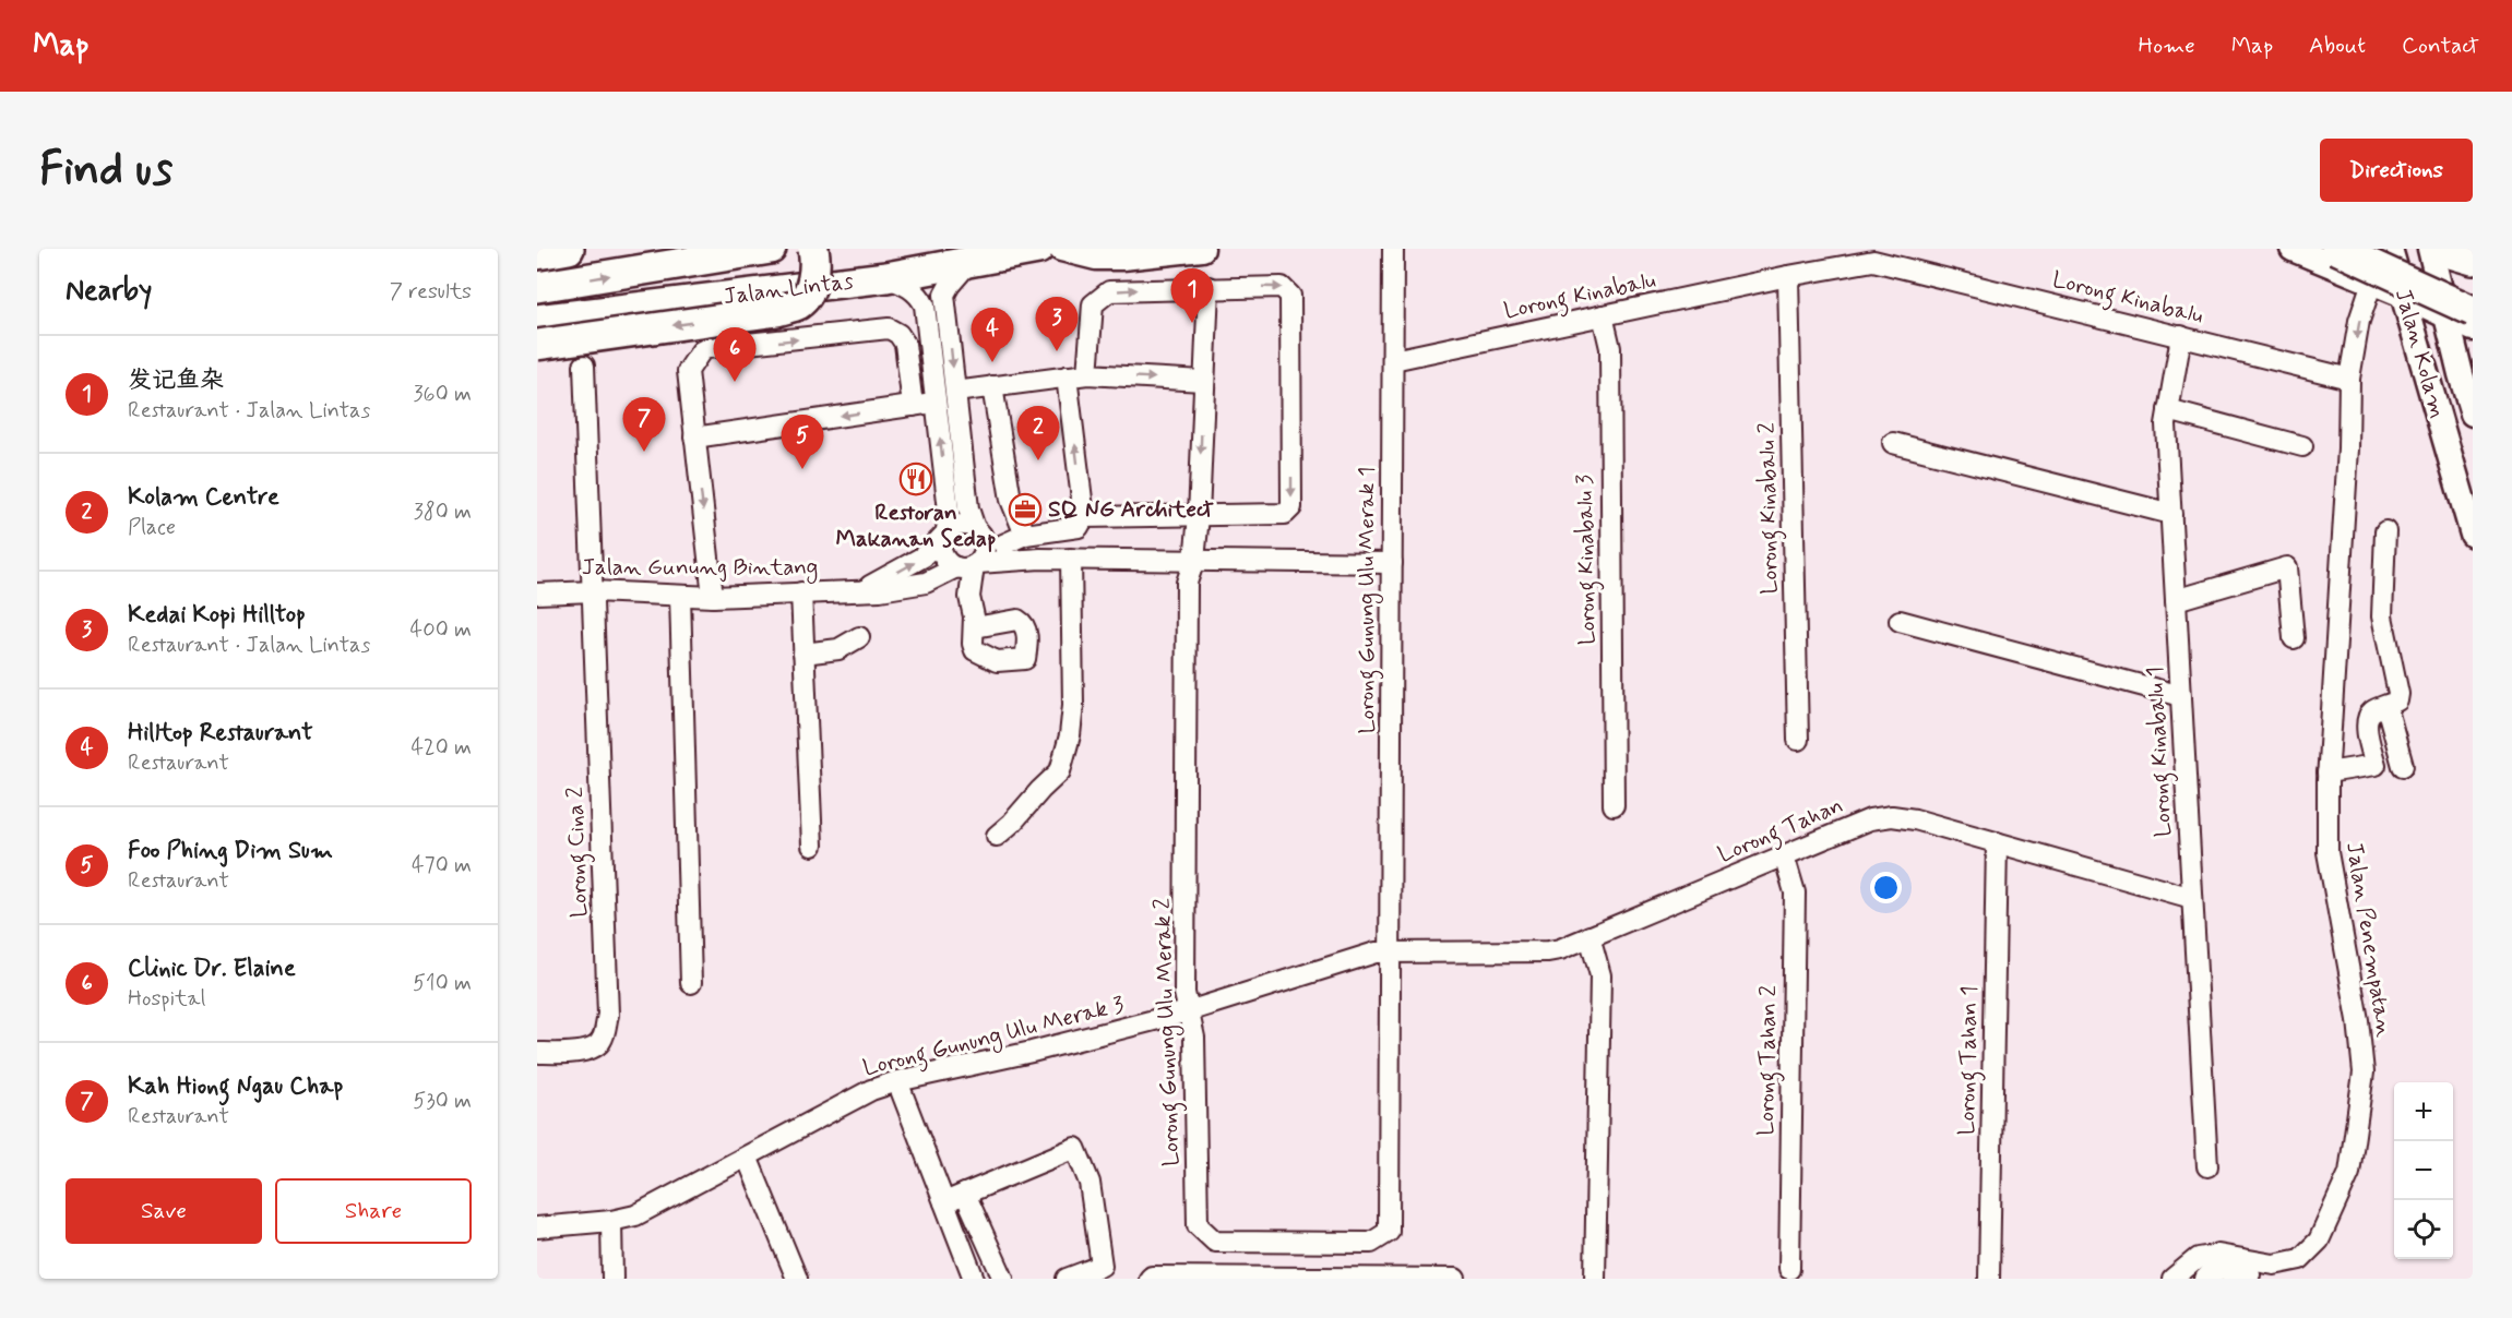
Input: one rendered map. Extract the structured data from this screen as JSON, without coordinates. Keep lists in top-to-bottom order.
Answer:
{
  "streets": {
    "highway": ["Jalan Lintas"],
    "main road": ["Jalan Kolam"],
    "street": [
      "Lorong Kinabalu",
      "Lorong Kinabalu 2",
      "Lorong Kinabalu 3",
      "Jalan Gunung Bintang",
      "Lorong Gunung Ulu Merak 1",
      "Lorong Kinabalu 1",
      "Lorong Tahan",
      "Lorong Cina 2",
      "Jalan Penempatan",
      "Lorong Gunung Ulu Merak 2",
      "Lorong Gunung Ulu Merak 3",
      "Lorong Tahan 2",
      "Lorong Tahan 1"
    ]
  },
  "crossings": [
    ["Lorong Kinabalu", "Lorong Kinabalu 2"],
    ["Lorong Kinabalu", "Lorong Kinabalu 3"],
    ["Lorong Kinabalu", "Lorong Gunung Ulu Merak 1"],
    ["Lorong Kinabalu", "Lorong Kinabalu 1"],
    ["Lorong Kinabalu", "Jalan Penempatan"],
    ["Jalan Gunung Bintang", "Lorong Cina 2"],
    ["Lorong Gunung Ulu Merak 1", "Lorong Tahan"],
    ["Lorong Gunung Ulu Merak 1", "Lorong Gunung Ulu Merak 2"],
    ["Lorong Gunung Ulu Merak 1", "Lorong Gunung Ulu Merak 3"],
    ["Lorong Kinabalu 1", "Lorong Tahan"],
    ["Lorong Tahan", "Lorong Gunung Ulu Merak 3"],
    ["Lorong Tahan", "Lorong Tahan 2"],
    ["Lorong Tahan", "Lorong Tahan 1"],
    ["Lorong Gunung Ulu Merak 2", "Lorong Gunung Ulu Merak 3"]
  ],
  "places": {
    "restaurant": ["Restoran Makanan Sedap"],
    "office": ["SQ NG Architect"]
  },
  "page": {
    "header": "Map",
    "nav": [
      "Home",
      "Map",
      "About",
      "Contact"
    ],
    "buttons": [
      "Directions",
      ["Save", "Share"]
    ],
    "title": "Find us",
    "heading": ["Nearby", "7 results"],
    "pins": [
      "1",
      "3",
      "4",
      "6",
      "7",
      "2",
      "5"
    ],
    "list": [
      {
        "mark": "1",
        "name": "发记鱼杂",
        "note": "Restaurant · Jalan Lintas",
        "value": "360 m"
      },
      {
        "mark": "2",
        "name": "Kolam Centre",
        "note": "Place",
        "value": "380 m"
      },
      {
        "mark": "3",
        "name": "Kedai Kopi Hilltop",
        "note": "Restaurant · Jalan Lintas",
        "value": "400 m"
      },
      {
        "mark": "4",
        "name": "Hilltop Restaurant",
        "note": "Restaurant",
        "value": "420 m"
      },
      {
        "mark": "5",
        "name": "Foo Phing Dim Sum",
        "note": "Restaurant",
        "value": "470 m"
      },
      {
        "mark": "6",
        "name": "Clinic Dr. Elaine",
        "note": "Hospital",
        "value": "510 m"
      },
      {
        "mark": "7",
        "name": "Kah Hiong Ngau Chap",
        "note": "Restaurant",
        "value": "530 m"
      }
    ],
    "map_buttons": ["+", "−"]
  }
}
